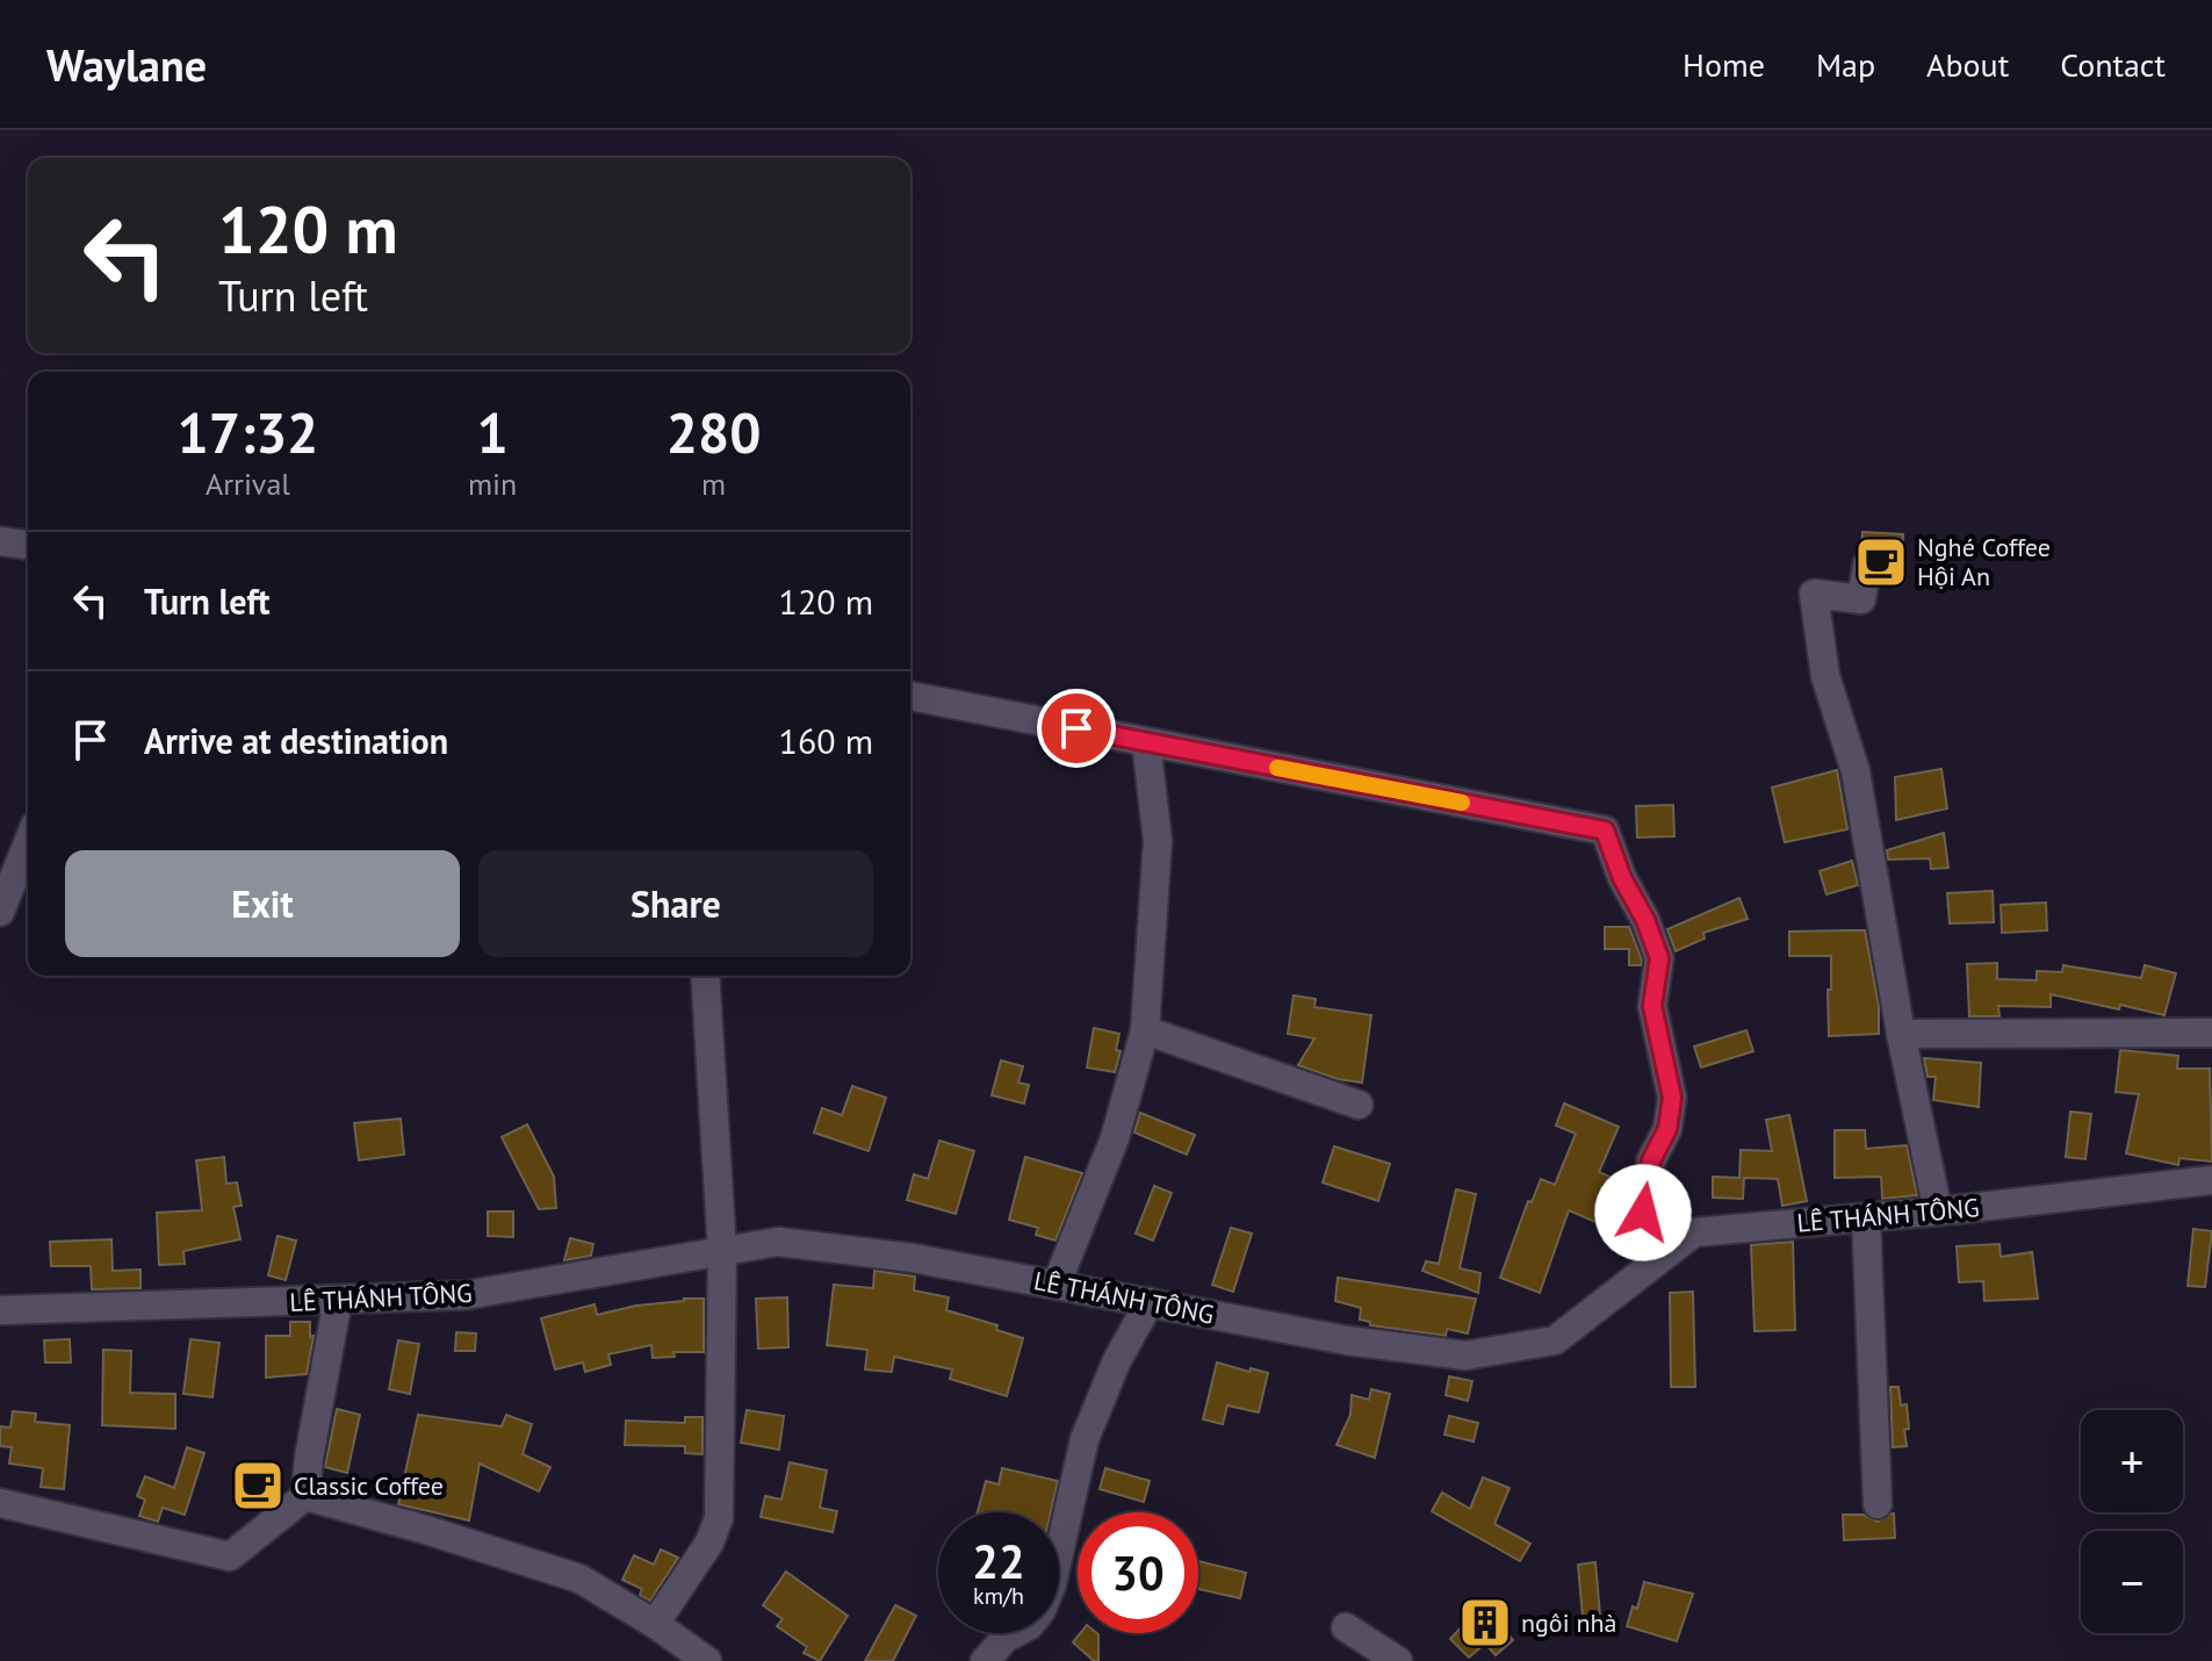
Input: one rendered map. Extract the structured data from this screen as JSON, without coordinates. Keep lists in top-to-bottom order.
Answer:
{
  "streets": {
    "street": ["LÊ THÁNH TÔNG"]
  },
  "places": {
    "cafe": ["Nghé Coffee Hội An", "Classic Coffee"],
    "building": ["ngôi nhà"]
  },
  "page": {
    "header": "Waylane",
    "nav": [
      "Home",
      "Map",
      "About",
      "Contact"
    ],
    "turn": ["120 m", "Turn left"],
    "eta": [
      "17:32",
      "Arrival",
      "1",
      "min",
      "280",
      "m"
    ],
    "list": [
      {
        "name": "Turn left",
        "value": "120 m"
      },
      {
        "name": "Arrive at destination",
        "value": "160 m"
      }
    ],
    "buttons": ["Exit", "Share"],
    "map_buttons": ["+", "−"],
    "speed": "22 km/h",
    "limit": "30"
  }
}
